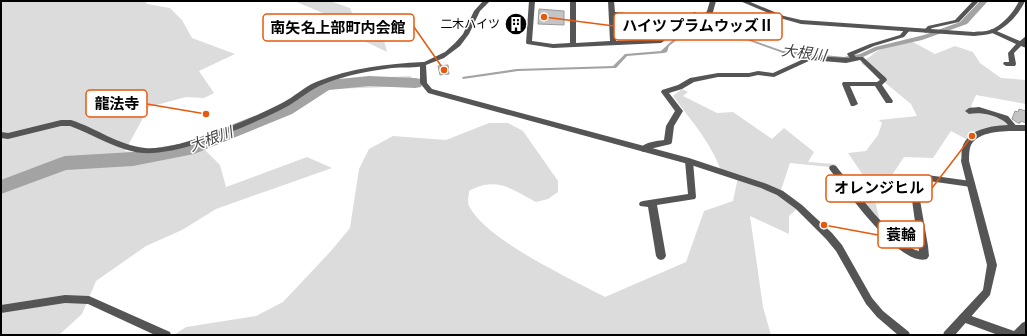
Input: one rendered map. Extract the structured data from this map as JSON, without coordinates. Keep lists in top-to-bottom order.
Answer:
{
  "water": ["大根川"],
  "places": {
    "other": [
      "ハイツ プラムウッズⅡ",
      "南矢名上部町内会館",
      "龍法寺",
      "オレンジヒル",
      "蓑輪"
    ],
    "building": ["二木ハイツ"]
  }
}
